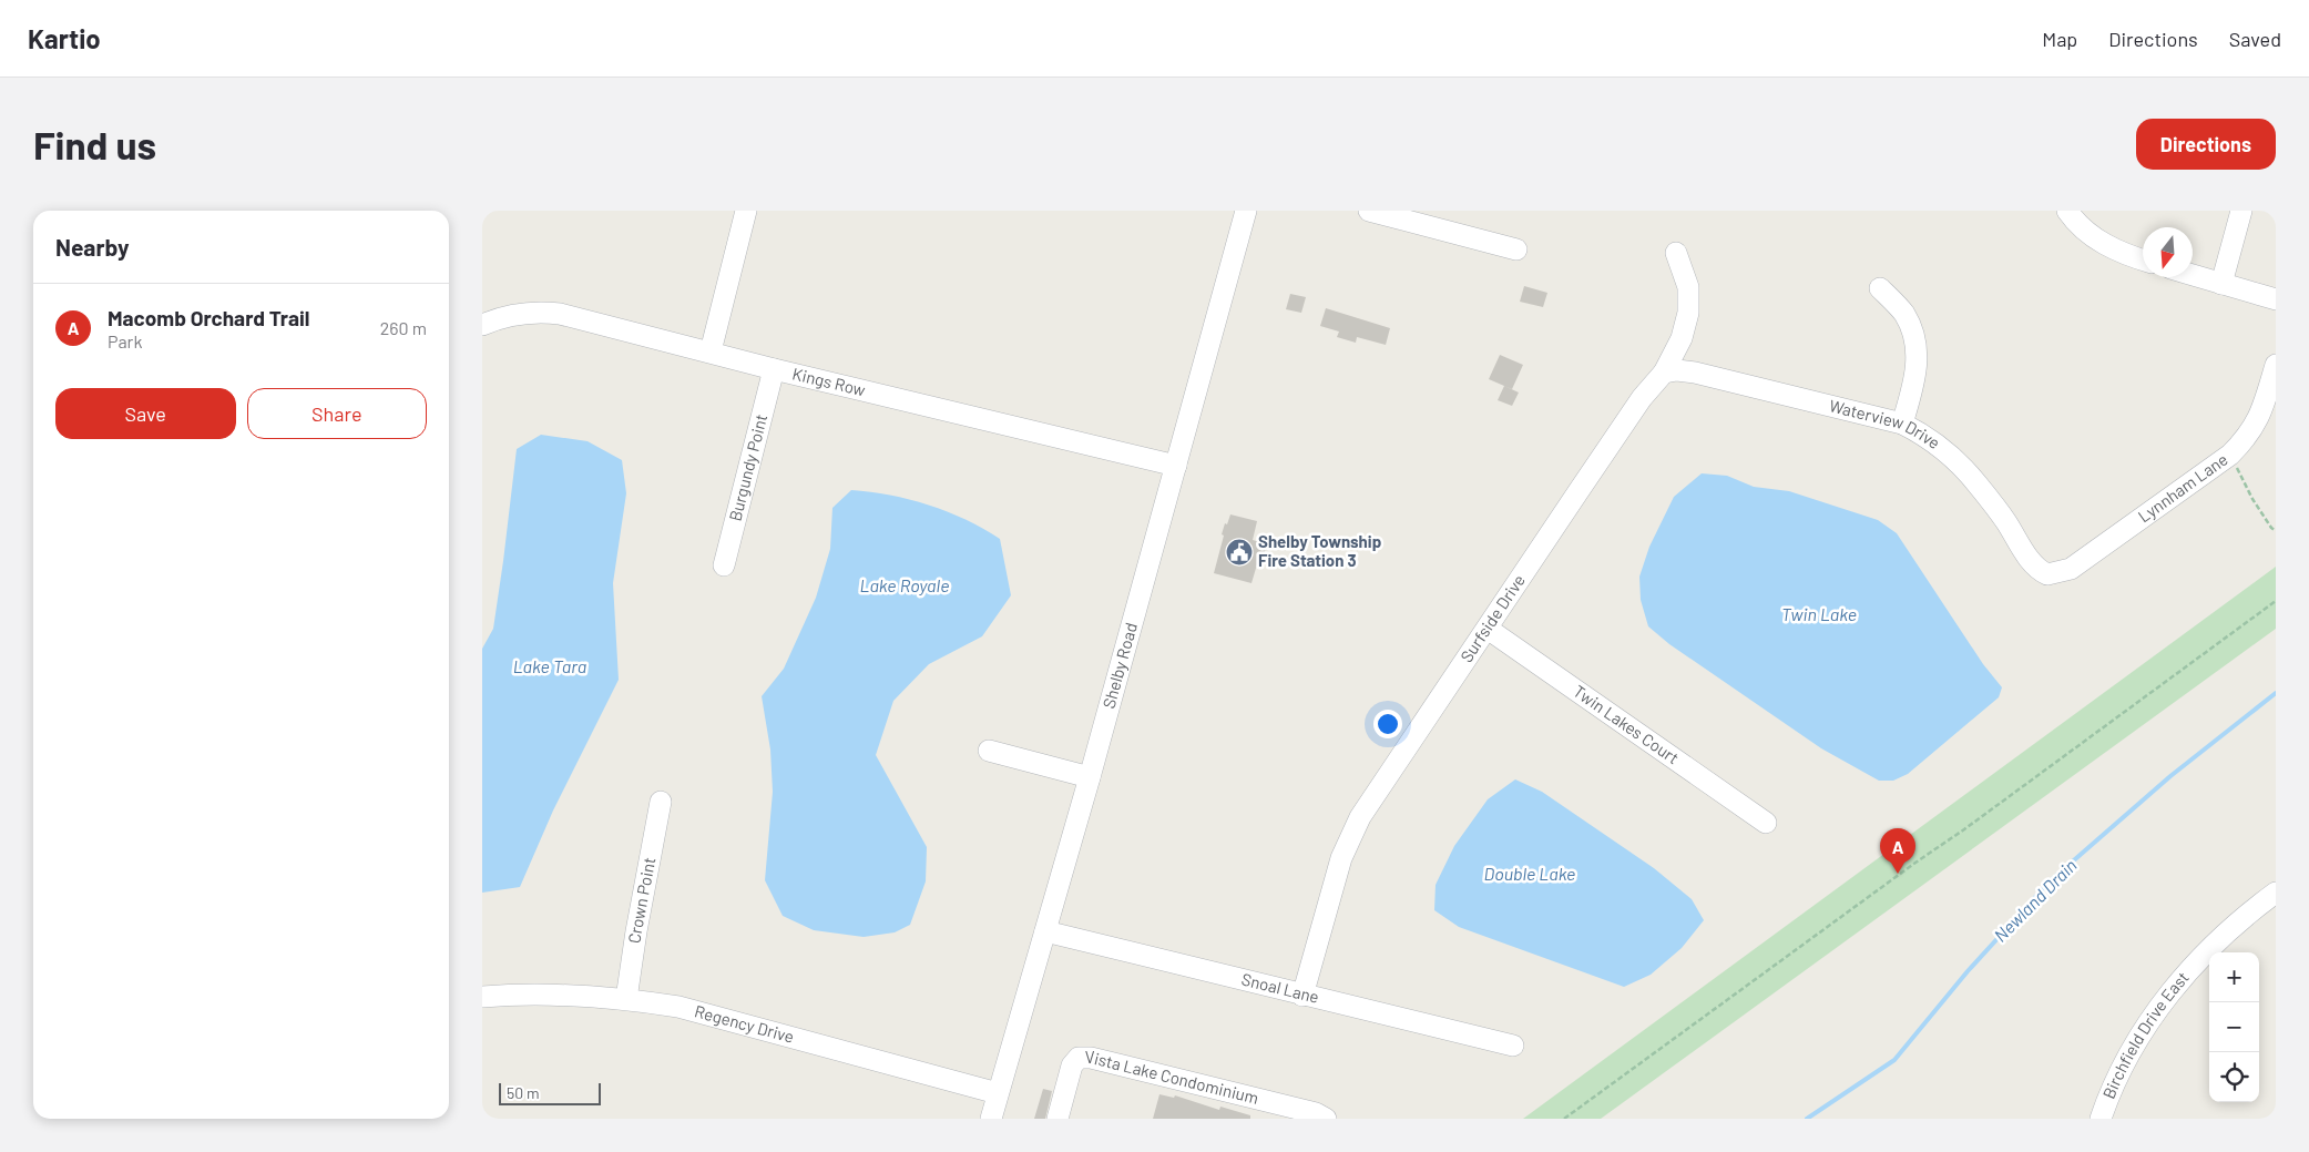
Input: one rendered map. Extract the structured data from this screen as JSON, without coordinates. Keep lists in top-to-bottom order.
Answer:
{
  "streets": {
    "street": [
      "Kings Row",
      "Waterview Drive",
      "Burgundy Point",
      "Lynnham Lane",
      "Surfside Drive",
      "Shelby Road",
      "Twin Lakes Court",
      "Crown Point",
      "Snoal Lane",
      "Regency Drive",
      "Birchfield Drive East",
      "Vista Lake Condominium"
    ]
  },
  "crossings": [
    ["Kings Row", "Burgundy Point"],
    ["Kings Row", "Shelby Road"],
    ["Waterview Drive", "Lynnham Lane"],
    ["Waterview Drive", "Surfside Drive"],
    ["Surfside Drive", "Twin Lakes Court"],
    ["Surfside Drive", "Snoal Lane"],
    ["Shelby Road", "Snoal Lane"],
    ["Shelby Road", "Regency Drive"],
    ["Crown Point", "Regency Drive"]
  ],
  "water": [
    "Lake Royale",
    "Twin Lake",
    "Lake Tara",
    "Double Lake",
    "Newland Drain"
  ],
  "places": {
    "public building": ["Shelby Township Fire Station 3"]
  },
  "scale_bar": "50 m",
  "north": "bottom",
  "page": {
    "header": "Kartio",
    "nav": ["Map", "Directions", "Saved"],
    "buttons": [
      "Directions",
      ["Save", "Share"]
    ],
    "title": "Find us",
    "heading": "Nearby",
    "list": [
      {
        "mark": "A",
        "name": "Macomb Orchard Trail",
        "note": "Park",
        "value": "260 m"
      }
    ],
    "pins": "A",
    "map_buttons": ["+", "−"],
    "scale": "50 m"
  }
}
